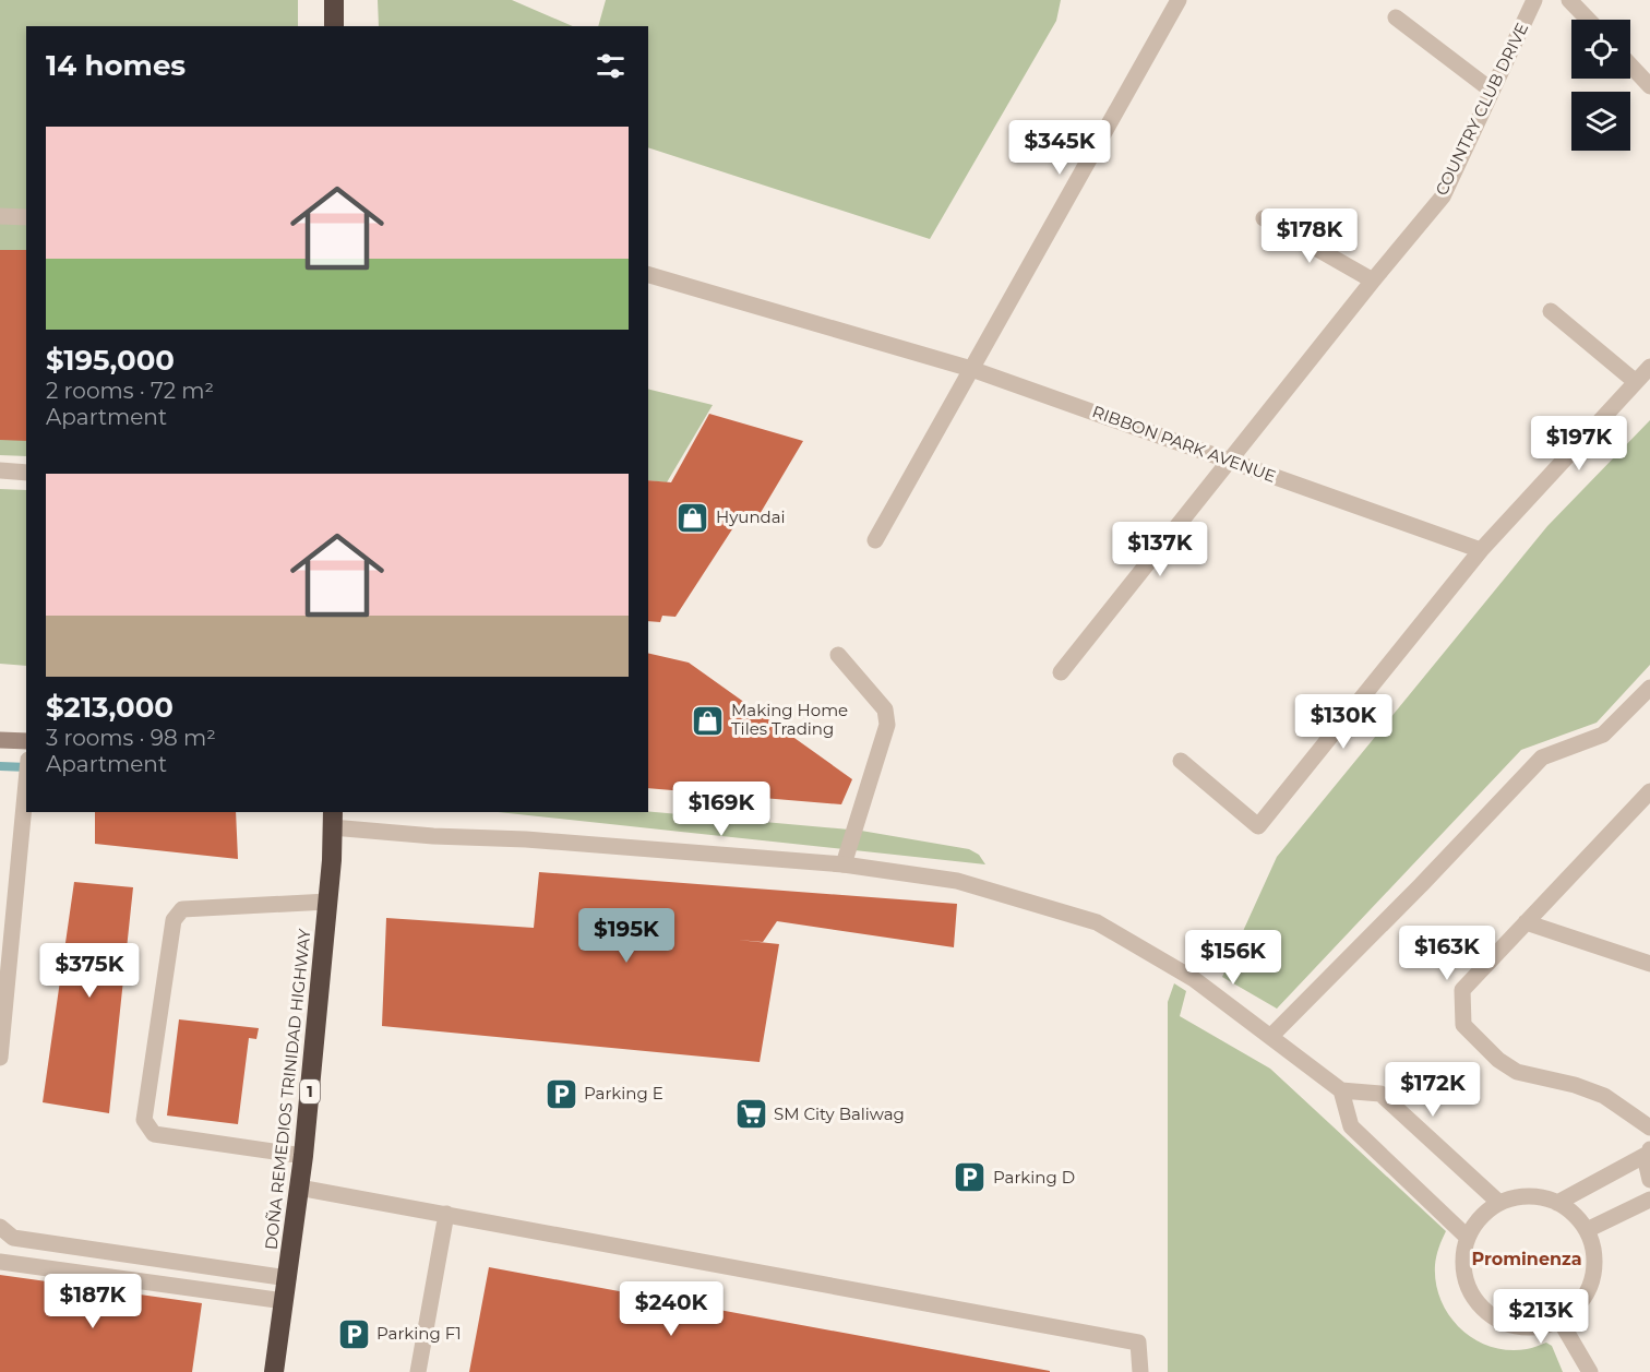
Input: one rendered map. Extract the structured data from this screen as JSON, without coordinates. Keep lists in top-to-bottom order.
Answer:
{
  "streets": {
    "highway": ["DOÑA REMEDIOS TRINIDAD HIGHWAY", "1"],
    "street": ["COUNTRY CLUB DRIVE", "RIBBON PARK AVENUE"]
  },
  "crossings": [
    ["COUNTRY CLUB DRIVE", "RIBBON PARK AVENUE"]
  ],
  "districts": ["Prominenza"],
  "places": {
    "shop": ["Hyundai", "Making Home Tiles Trading"],
    "parking": ["Parking E", "Parking D", "Parking F1"],
    "supermarket": ["SM City Baliwag"]
  },
  "page": {
    "heading": "14 homes",
    "list": [
      {
        "name": "$195,000",
        "note": "2 rooms · 72 m² · Apartment"
      },
      {
        "name": "$213,000",
        "note": "3 rooms · 98 m² · Apartment"
      }
    ],
    "price": [
      "$345K",
      "$178K",
      "$197K",
      "$137K",
      "$130K",
      "$169K",
      "$195K",
      "$163K",
      "$156K",
      "$375K",
      "$172K",
      "$187K",
      "$240K",
      "$213K"
    ]
  }
}
